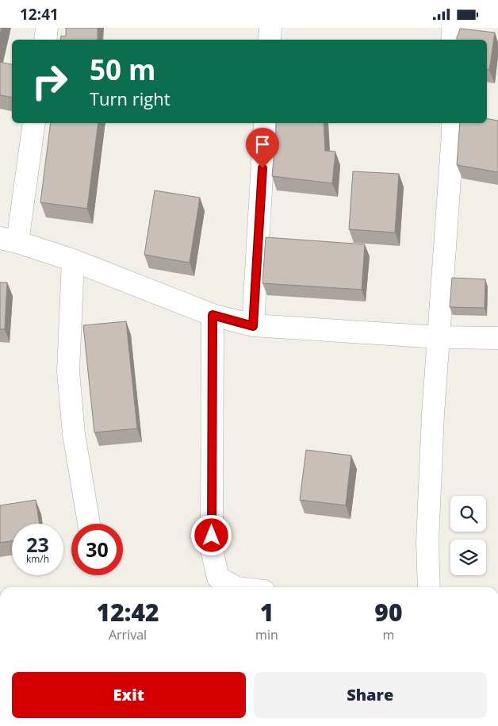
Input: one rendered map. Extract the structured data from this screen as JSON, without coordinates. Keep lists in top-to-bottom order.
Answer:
{
  "page": {
    "status": "12:41",
    "turn": ["50 m", "Turn right"],
    "speed": "23 km/h",
    "limit": "30",
    "eta": [
      "12:42",
      "Arrival",
      "1",
      "min",
      "90",
      "m"
    ],
    "buttons": ["Exit", "Share"]
  }
}
